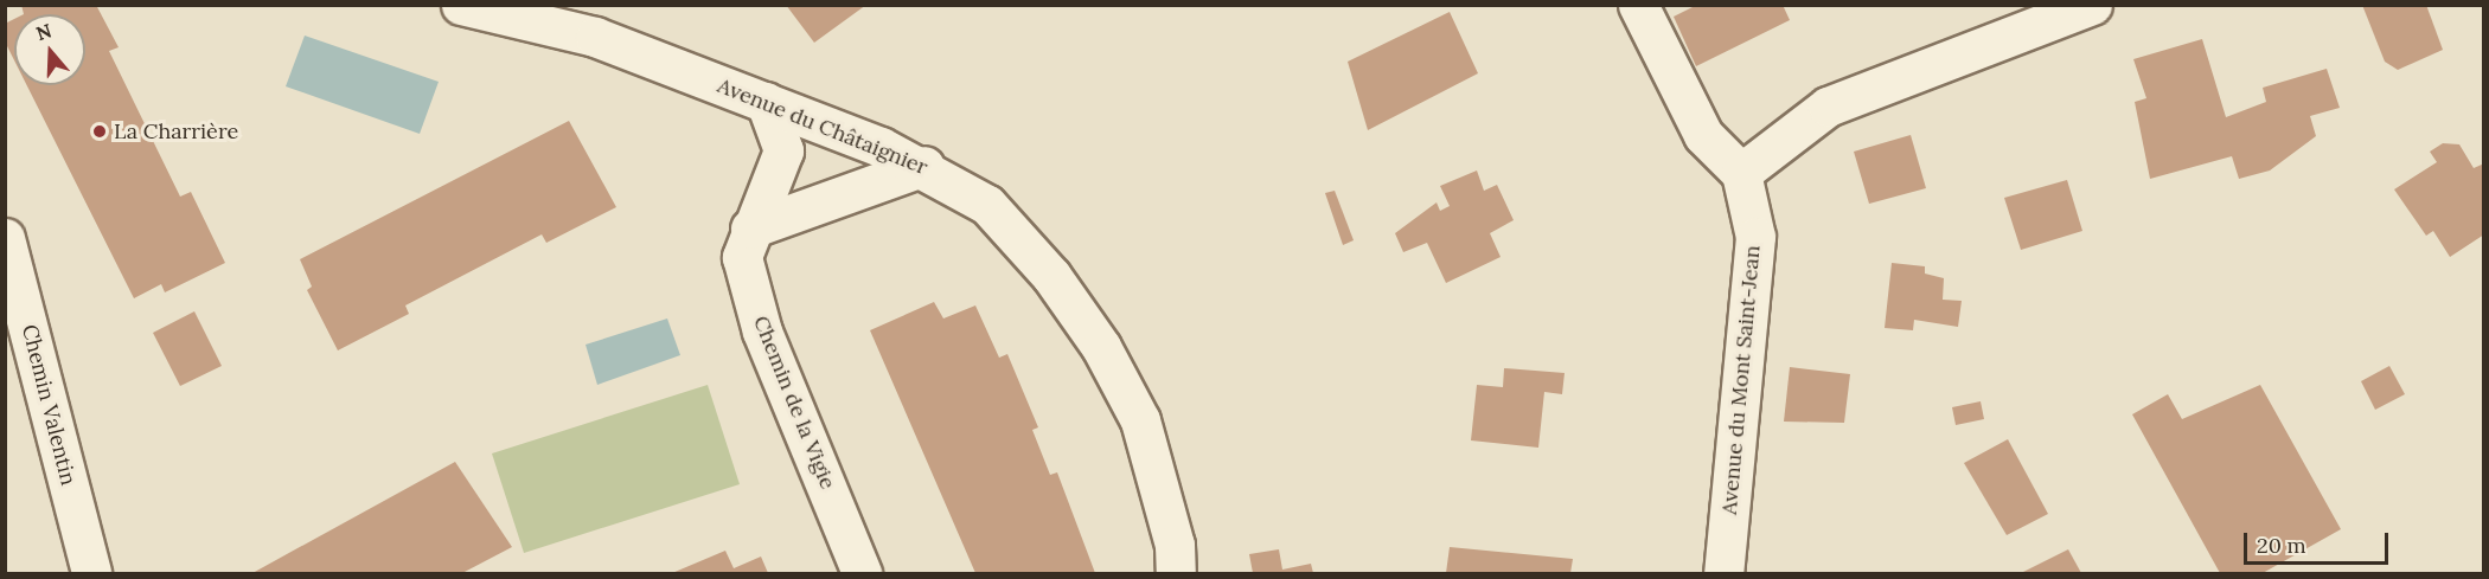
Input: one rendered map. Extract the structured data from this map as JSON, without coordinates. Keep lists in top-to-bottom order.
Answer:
{
  "streets": {
    "street": [
      "Avenue du Châtaignier",
      "Avenue du Mont Saint-Jean",
      "Chemin de la Vigie",
      "Chemin Valentin"
    ]
  },
  "crossings": [
    ["Avenue du Châtaignier", "Chemin de la Vigie"]
  ],
  "places": ["La Charrière"],
  "scale_bar": "20 m",
  "north": "top"
}
